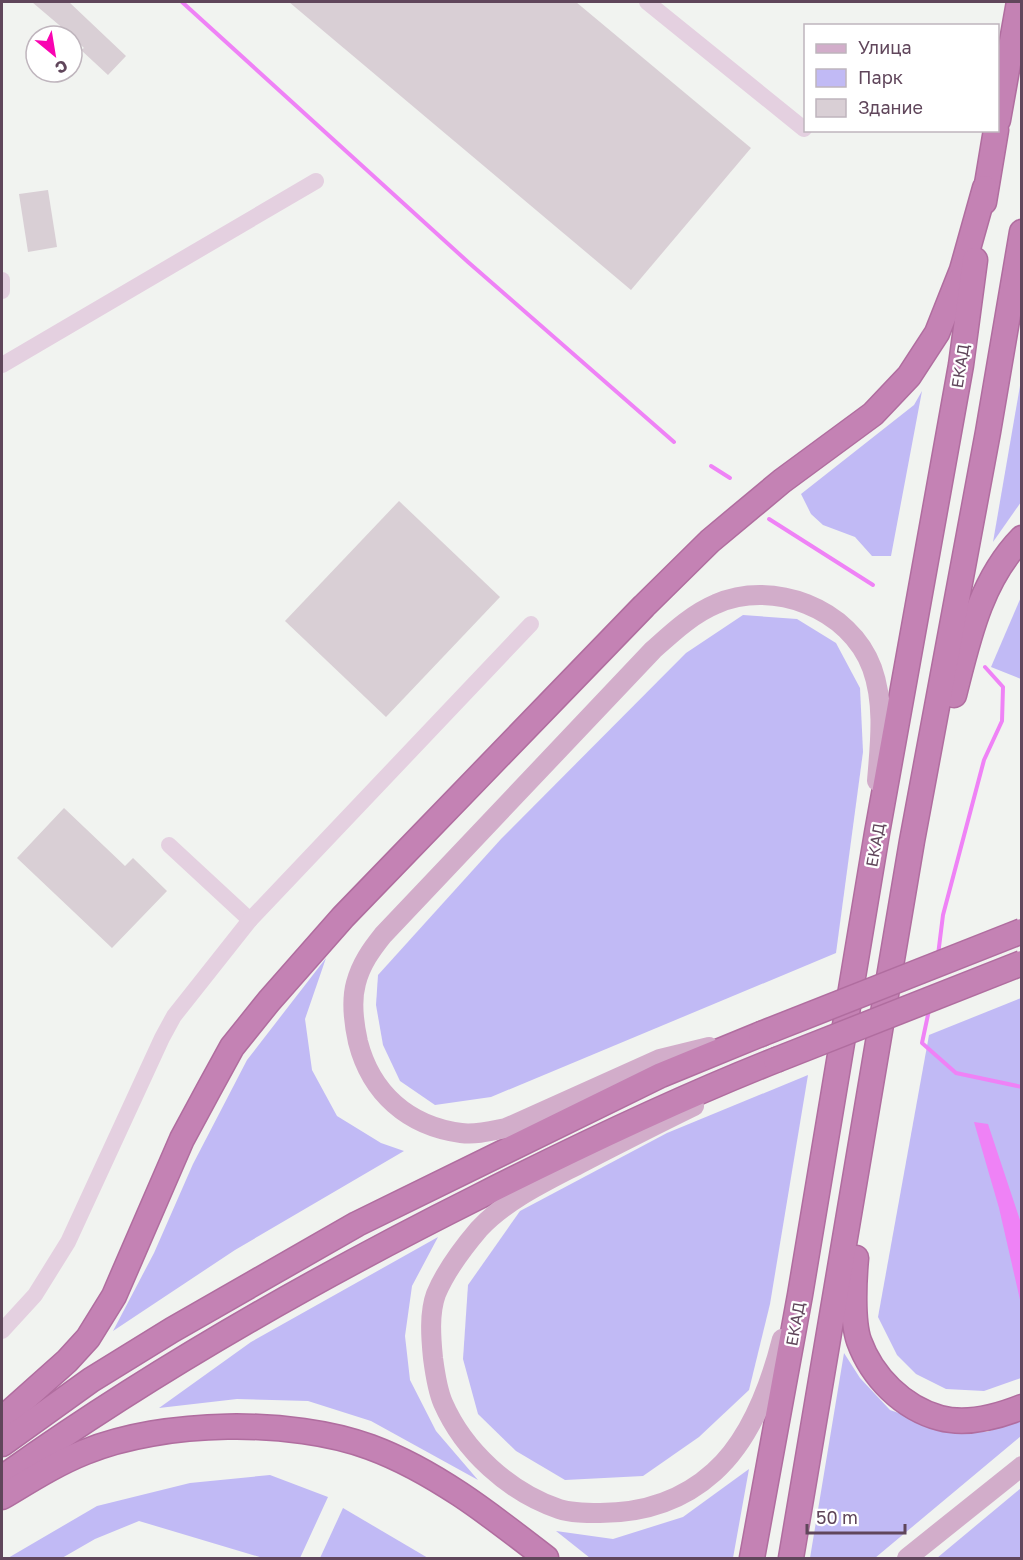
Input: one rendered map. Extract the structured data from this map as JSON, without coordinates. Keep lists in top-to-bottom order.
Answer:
{
  "streets": {
    "highway": ["ЕКАД"]
  },
  "legend": ["Улица", "Парк", "Здание"],
  "scale_bar": "50 m",
  "north": "bottom right"
}
